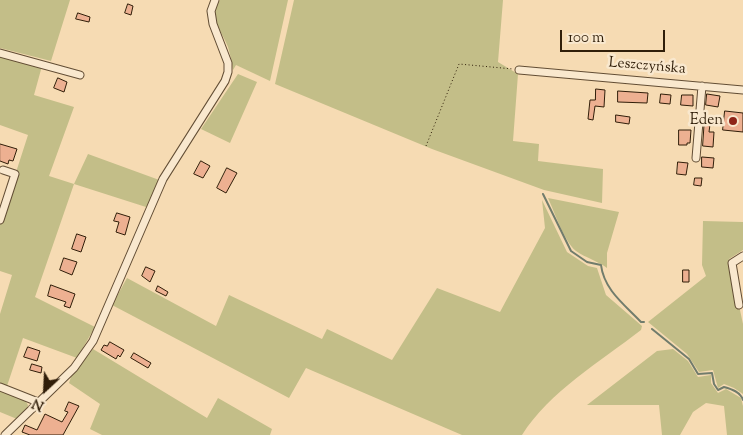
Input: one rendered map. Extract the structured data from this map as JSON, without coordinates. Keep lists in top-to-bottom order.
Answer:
{
  "streets": {
    "street": ["Leszczyńska"]
  },
  "places": ["Eden"],
  "scale_bar": "100 m",
  "north": "bottom left"
}
